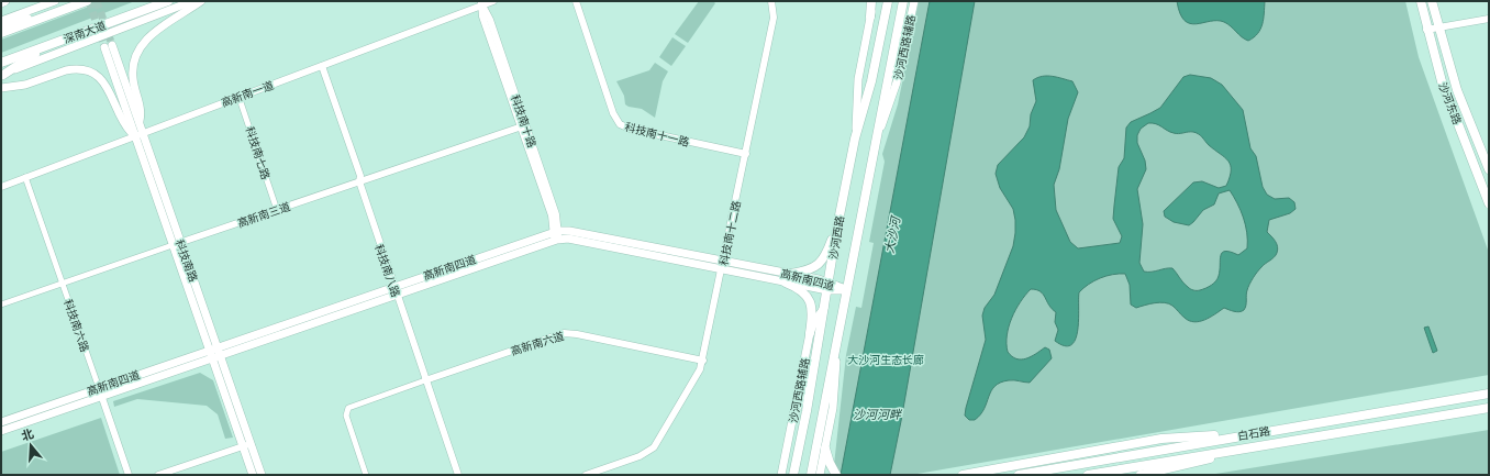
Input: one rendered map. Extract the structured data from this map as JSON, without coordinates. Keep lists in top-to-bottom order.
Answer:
{
  "streets": {
    "main road": [
      "深南大道",
      "沙河西路辅路",
      "沙河东路",
      "沙河西路",
      "科技南路",
      "高新南四道",
      "白石路"
    ],
    "street": [
      "高新南一道",
      "科技南十路",
      "科技南十一路",
      "科技南七路",
      "高新南三道",
      "科技南十二路",
      "科技南八路",
      "科技南六路",
      "高新南六道"
    ]
  },
  "crossings": [
    ["沙河西路辅路", "沙河西路"],
    ["高新南一道", "科技南十路"],
    ["高新南一道", "科技南七路"],
    ["高新南一道", "科技南路"],
    ["高新南一道", "科技南八路"],
    ["高新南一道", "科技南六路"],
    ["科技南十路", "高新南三道"],
    ["科技南十路", "高新南四道"],
    ["科技南十一路", "科技南十二路"],
    ["科技南七路", "高新南三道"],
    ["高新南三道", "科技南路"],
    ["高新南三道", "科技南八路"],
    ["高新南三道", "科技南六路"],
    ["科技南十二路", "高新南四道"],
    ["科技南十二路", "高新南六道"],
    ["沙河西路", "高新南四道"],
    ["科技南路", "高新南四道"],
    ["高新南四道", "科技南八路"],
    ["高新南四道", "科技南六路"],
    ["科技南八路", "高新南六道"]
  ],
  "water": ["大沙河", "沙河河畔"],
  "parks": ["大沙河生态长廊"],
  "north": "top"
}
